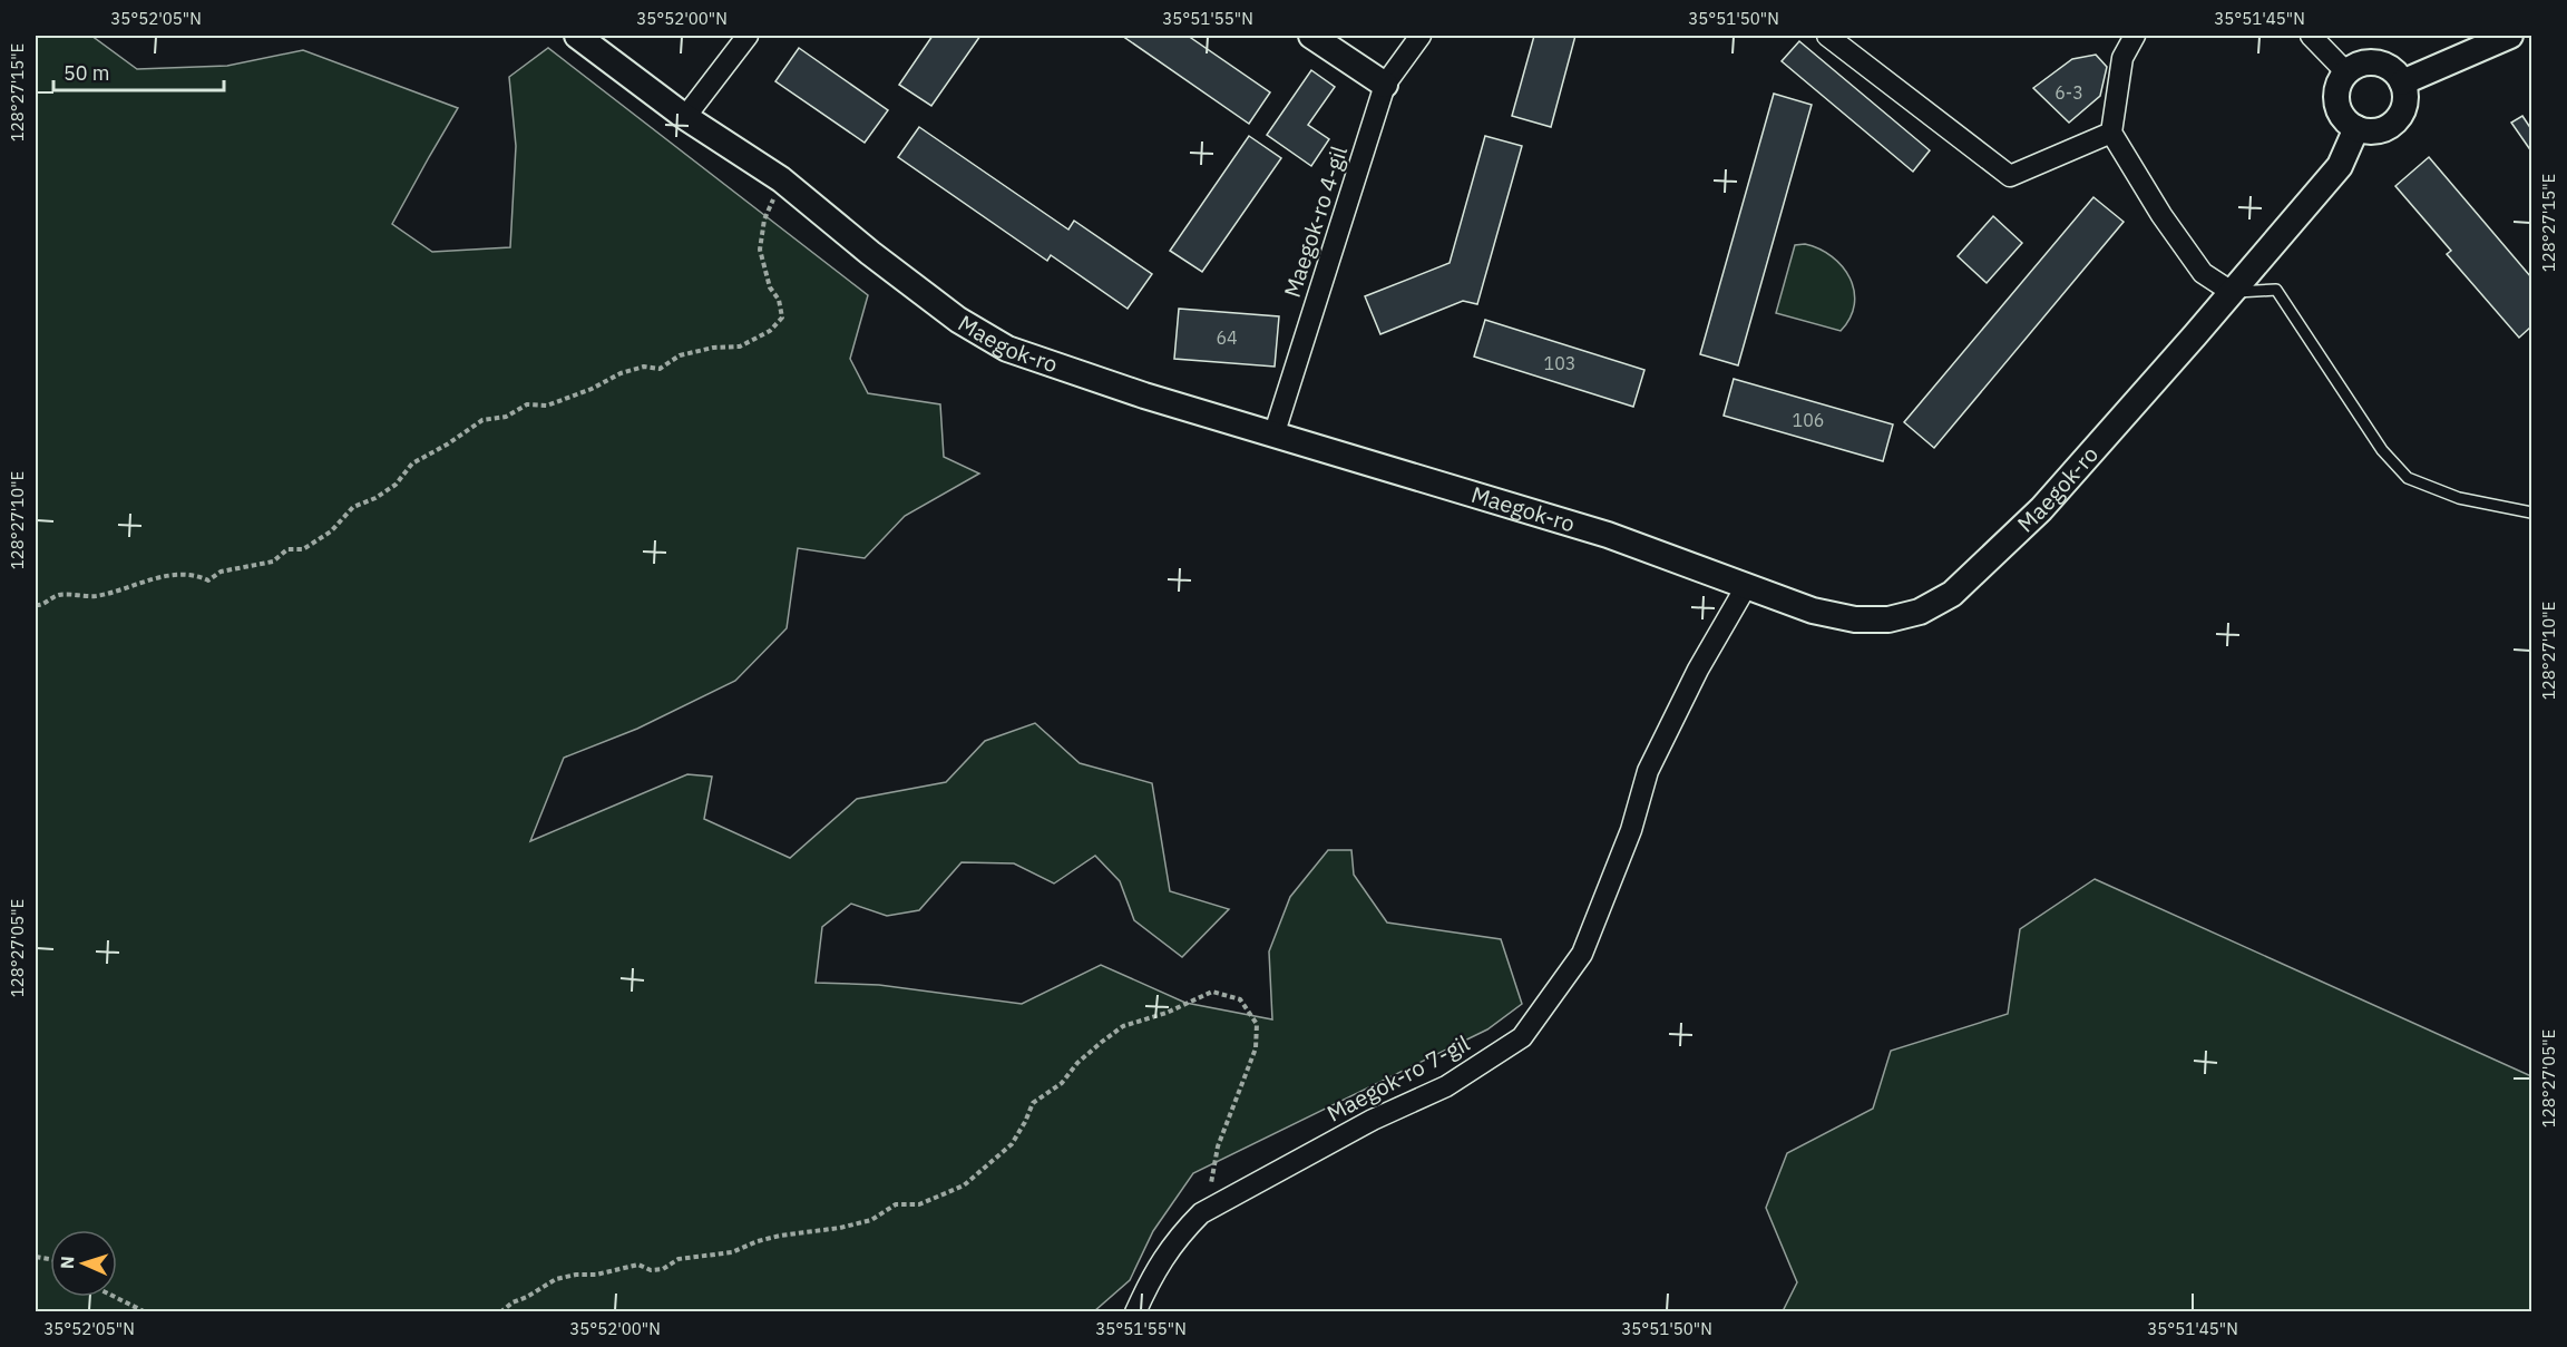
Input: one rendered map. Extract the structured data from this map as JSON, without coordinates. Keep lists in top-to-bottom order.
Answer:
{
  "streets": {
    "street": ["Maegok-ro 4-gil", "Maegok-ro", "Maegok-ro 7-gil"]
  },
  "crossings": [
    ["Maegok-ro 4-gil", "Maegok-ro"],
    ["Maegok-ro", "Maegok-ro 7-gil"]
  ],
  "house_numbers": [
    "6-3",
    "64",
    "103",
    "106"
  ],
  "scale_bar": "50 m",
  "north": "left",
  "coordinates": [
    "35°52'05\"N",
    "35°52'00\"N",
    "35°51'55\"N",
    "35°51'50\"N",
    "35°51'45\"N",
    "128°27'15\"E",
    "128°27'10\"E",
    "128°27'05\"E"
  ]
}
